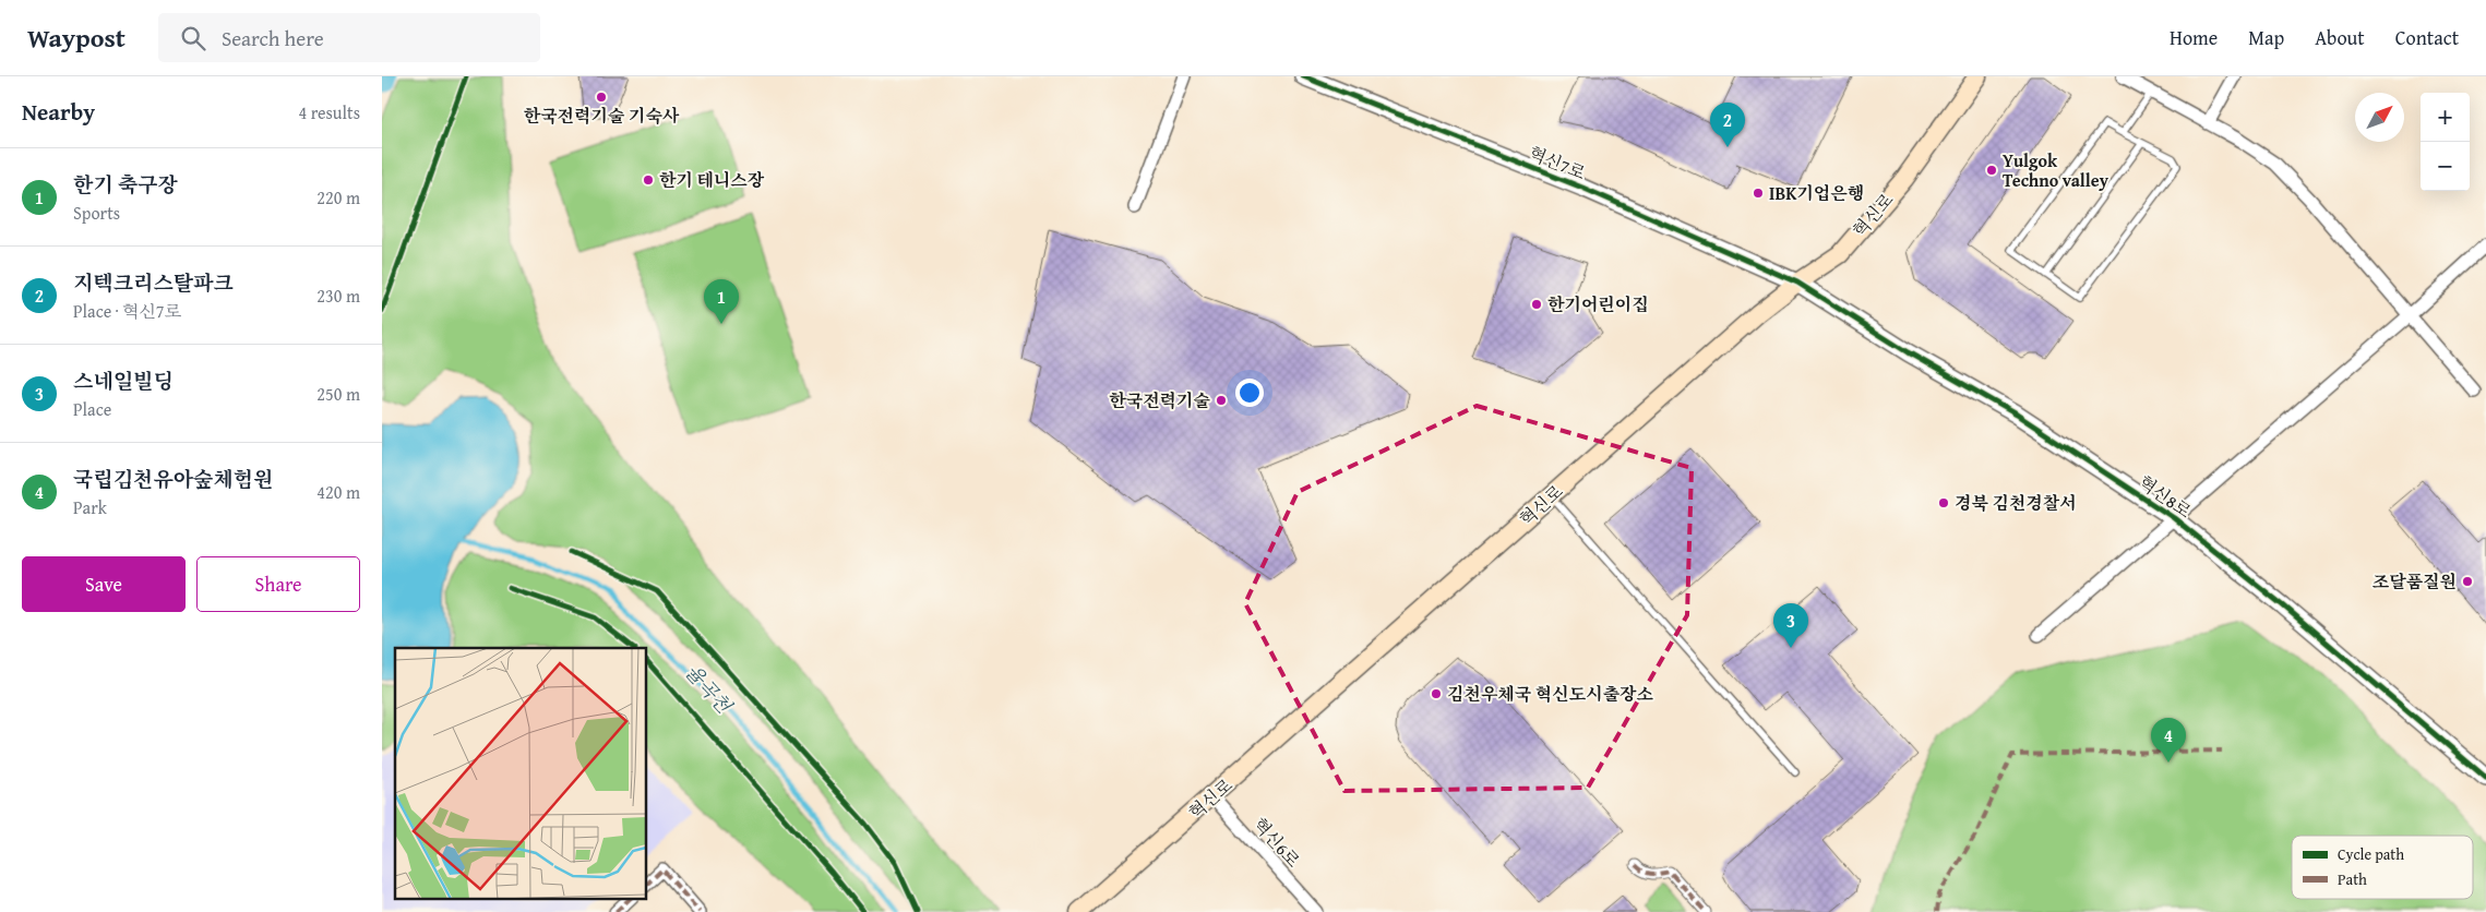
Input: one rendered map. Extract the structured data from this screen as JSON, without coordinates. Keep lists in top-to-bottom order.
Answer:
{
  "streets": {
    "main road": ["혁신로"],
    "street": ["혁신7로", "혁신8로", "혁신6로"]
  },
  "crossings": [
    ["혁신7로", "혁신로"],
    ["혁신7로", "혁신8로"],
    ["혁신로", "혁신8로"],
    ["혁신로", "혁신6로"]
  ],
  "water": ["율곡천"],
  "places": [
    "한국전력기술 기숙사",
    "Yulgok Techno valley",
    "한기 테니스장",
    "IBK기업은행",
    "한기어린이집",
    "한국전력기술",
    "경북 김천경찰서",
    "조달품질원",
    "김천우체국 혁신도시출장소"
  ],
  "legend": ["Cycle path", "Path"],
  "north": "top right",
  "page": {
    "header": "Waypost",
    "search": "Search here",
    "nav": [
      "Home",
      "Map",
      "About",
      "Contact"
    ],
    "heading": ["Nearby", "4 results"],
    "map_buttons": ["+", "−"],
    "pins": [
      "2",
      "1",
      "3",
      "4"
    ],
    "list": [
      {
        "mark": "1",
        "name": "한기 축구장",
        "note": "Sports",
        "value": "220 m"
      },
      {
        "mark": "2",
        "name": "지텍크리스탈파크",
        "note": "Place · 혁신7로",
        "value": "230 m"
      },
      {
        "mark": "3",
        "name": "스네일빌딩",
        "note": "Place",
        "value": "250 m"
      },
      {
        "mark": "4",
        "name": "국립김천유아숲체험원",
        "note": "Park",
        "value": "420 m"
      }
    ],
    "buttons": ["Save", "Share"]
  }
}
